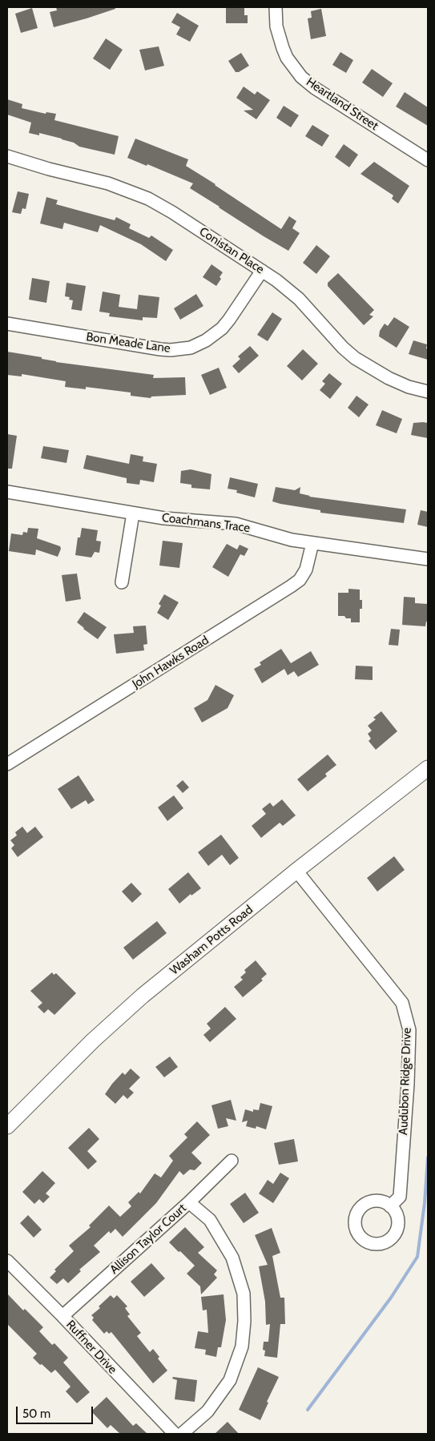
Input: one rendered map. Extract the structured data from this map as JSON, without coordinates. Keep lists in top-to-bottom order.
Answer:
{
  "streets": {
    "street": [
      "Heartland Street",
      "Conistan Place",
      "Bon Meade Lane",
      "Coachmans Trace",
      "John Hawks Road",
      "Washam Potts Road",
      "Audubon Ridge Drive",
      "Allison Taylor Court",
      "Ruffner Drive"
    ]
  },
  "crossings": [
    ["Conistan Place", "Bon Meade Lane"],
    ["Coachmans Trace", "John Hawks Road"],
    ["Washam Potts Road", "Audubon Ridge Drive"],
    ["Allison Taylor Court", "Ruffner Drive"]
  ],
  "scale_bar": "50 m"
}
